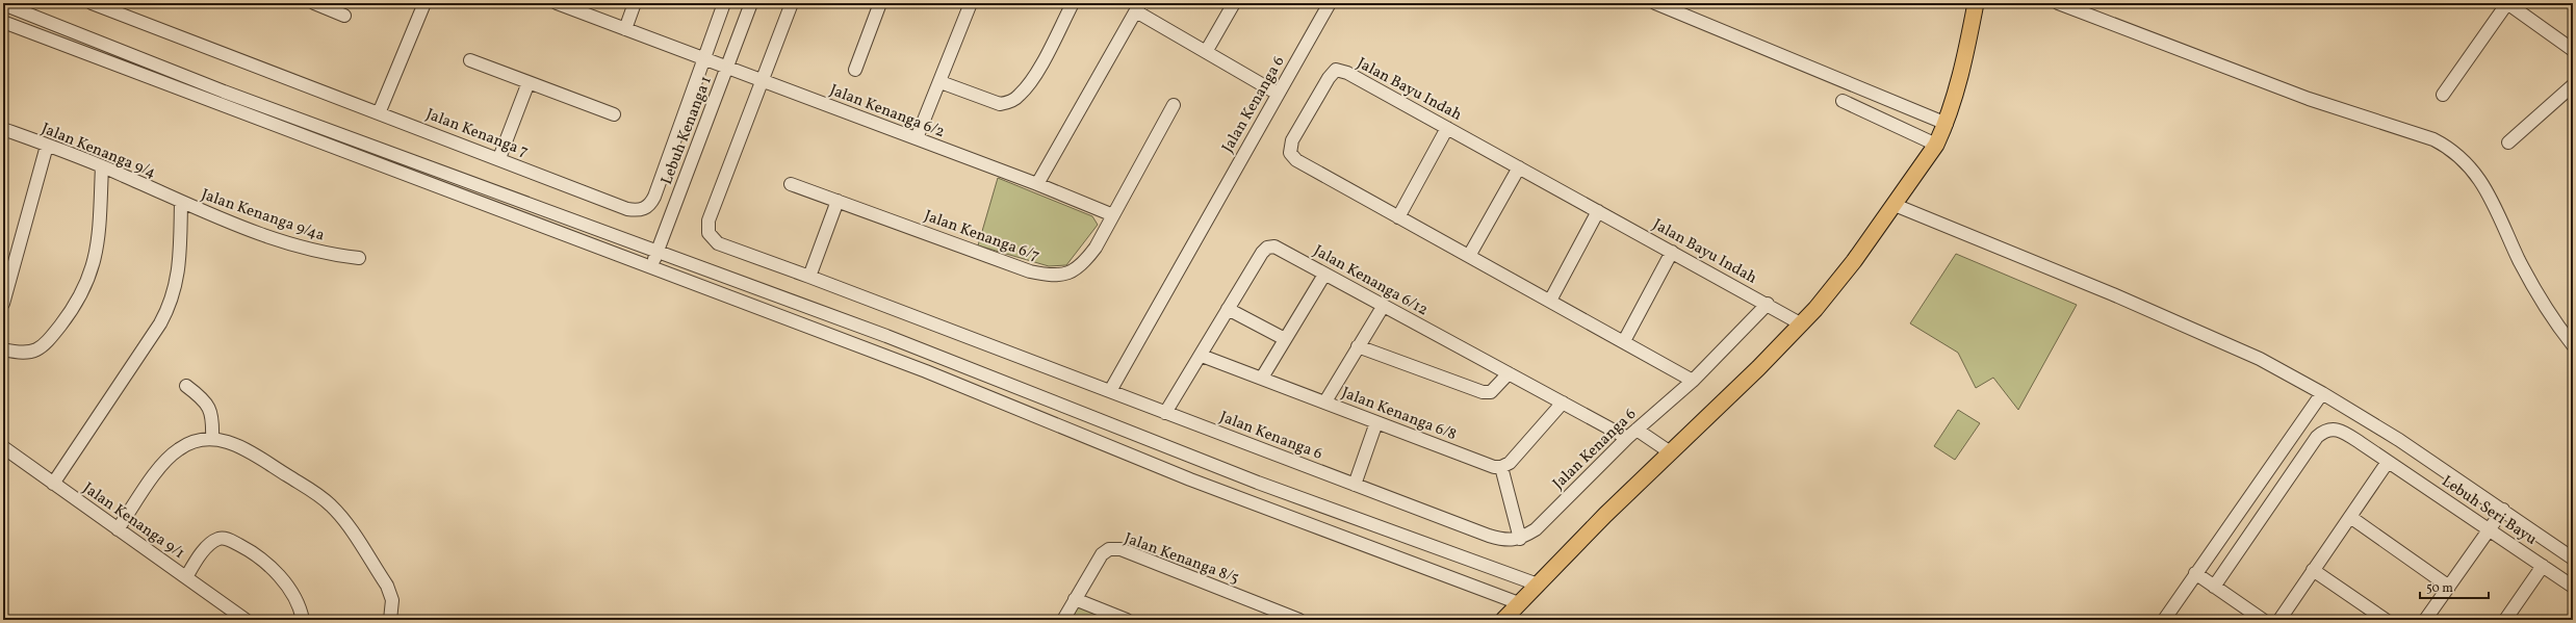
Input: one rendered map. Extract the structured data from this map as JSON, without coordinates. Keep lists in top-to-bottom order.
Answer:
{
  "streets": {
    "street": [
      "Jalan Bayu Indah",
      "Jalan Kenanga 6",
      "Jalan Kenanga 6/2",
      "Lebuh Kenanga 1",
      "Jalan Kenanga 7",
      "Jalan Kenanga 9/4",
      "Jalan Kenanga 9/4a",
      "Jalan Kenanga 6/7",
      "Jalan Kenanga 6/12",
      "Jalan Kenanga 6/8",
      "Lebuh Seri Bayu",
      "Jalan Kenanga 9/1",
      "Jalan Kenanga 8/5"
    ]
  },
  "crossings": [
    ["Jalan Bayu Indah", "Jalan Kenanga 6"],
    ["Jalan Kenanga 6", "Jalan Kenanga 6/12"],
    ["Jalan Kenanga 6/2", "Lebuh Kenanga 1"],
    ["Jalan Kenanga 6/2", "Jalan Kenanga 7"],
    ["Jalan Kenanga 6/2", "Jalan Kenanga 6/7"],
    ["Jalan Kenanga 9/4", "Jalan Kenanga 9/4a"],
    ["Jalan Kenanga 6/12", "Jalan Kenanga 6/8"]
  ],
  "scale_bar": "50 m"
}
